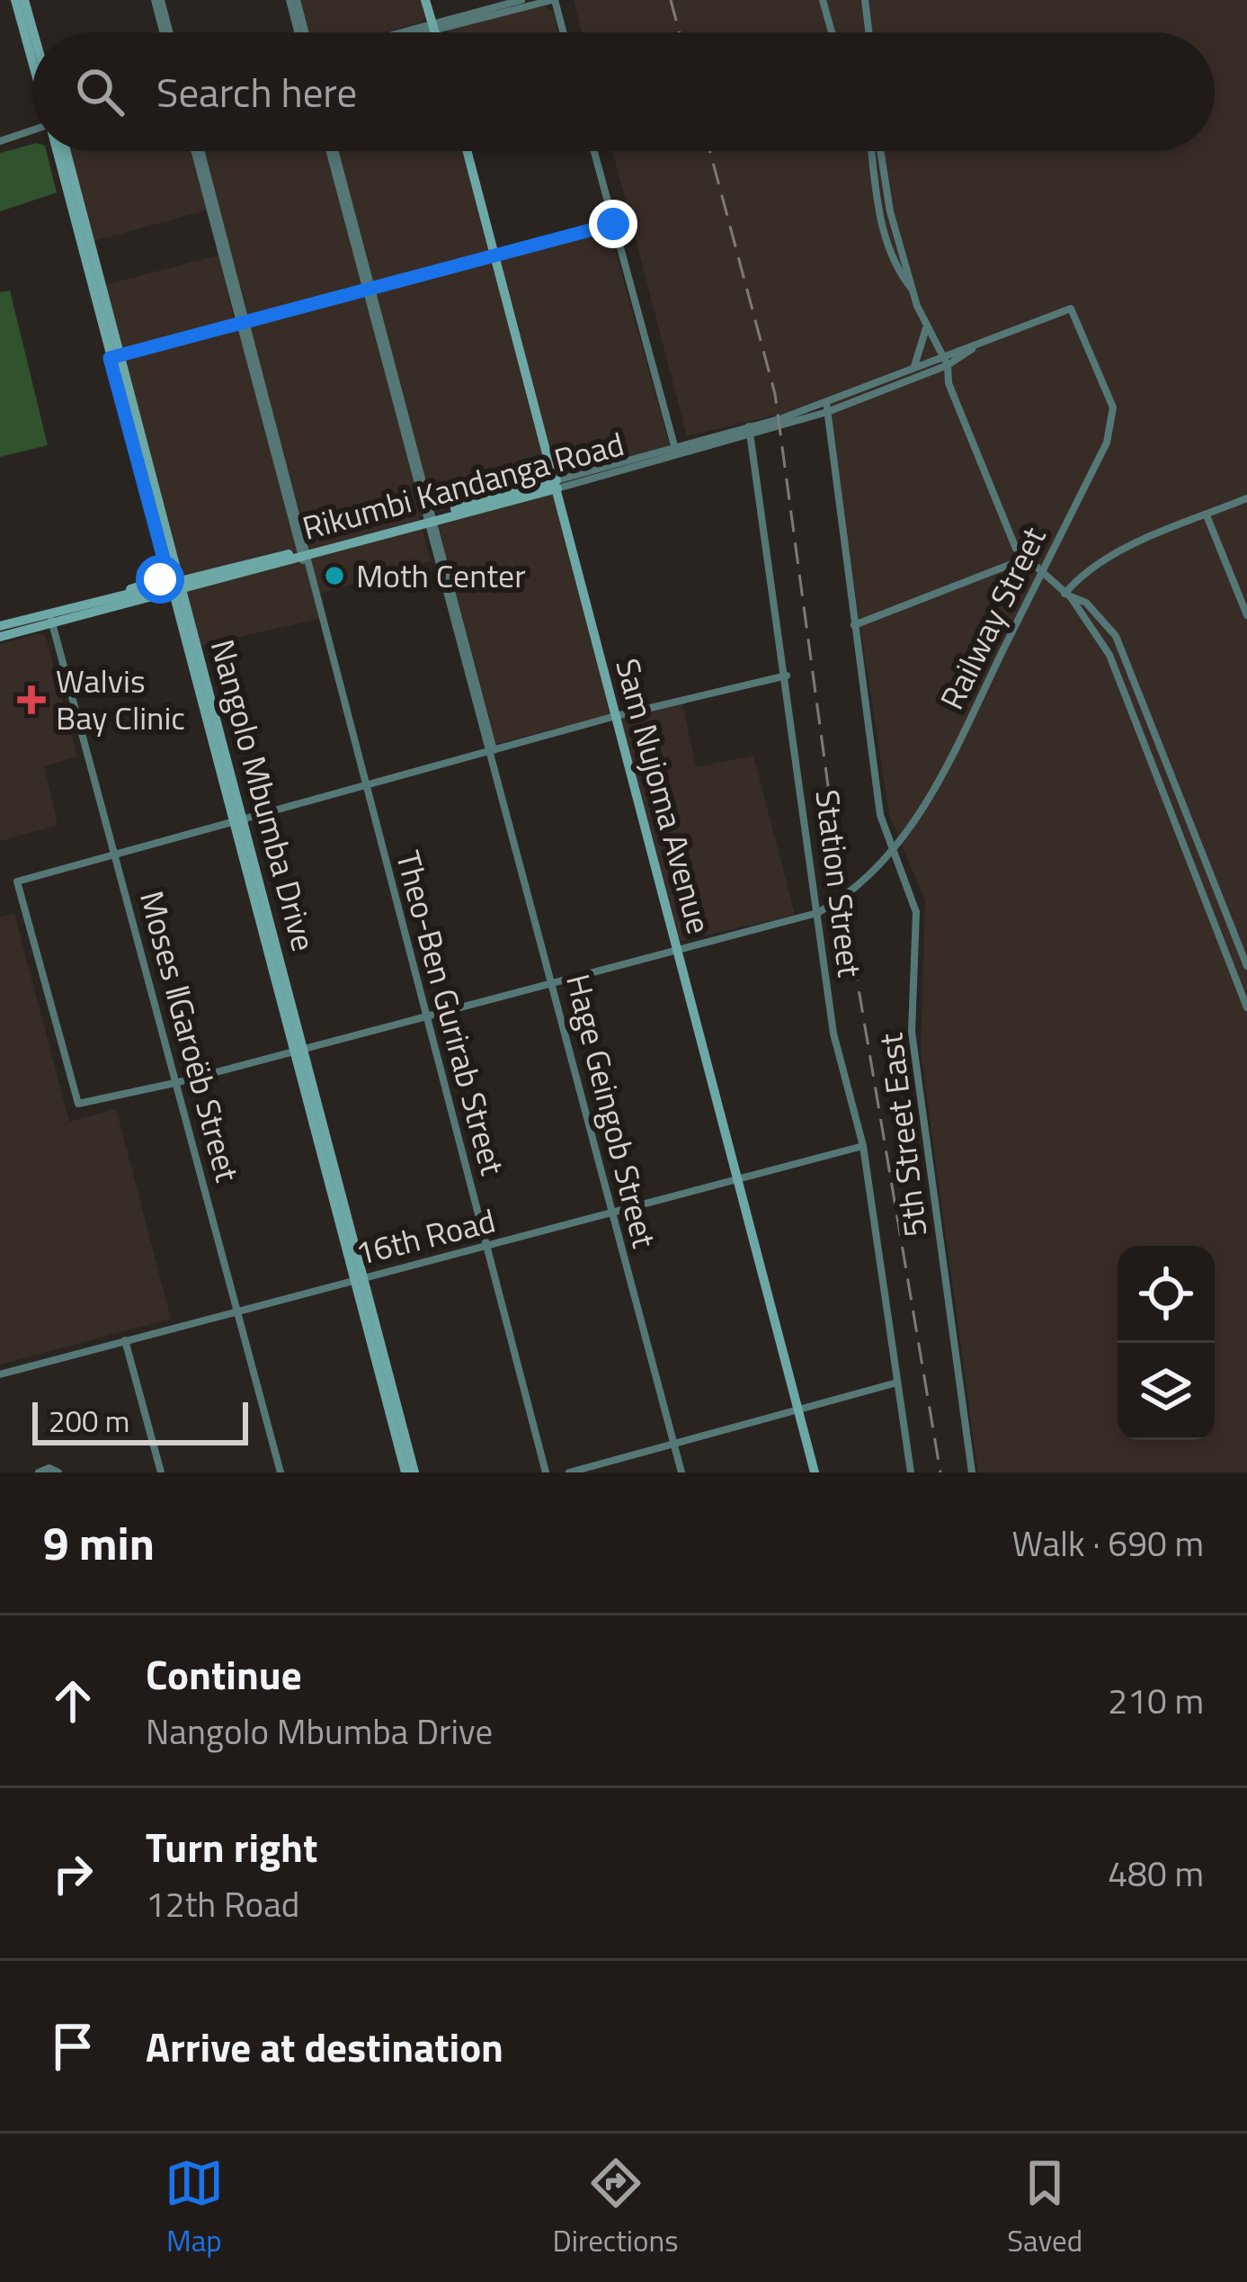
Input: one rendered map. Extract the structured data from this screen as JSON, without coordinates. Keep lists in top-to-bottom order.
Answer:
{
  "streets": {
    "main road": ["Rikumbi Kandanga Road", "Nangolo Mbumba Drive", "Sam Nujoma Avenue"],
    "street": [
      "Railway Street",
      "Station Street",
      "Theo-Ben Gurirab Street",
      "Moses ǁGaroëb Street",
      "Hage Geingob Street",
      "5th Street East",
      "16th Road"
    ]
  },
  "crossings": [
    ["Rikumbi Kandanga Road", "Nangolo Mbumba Drive"],
    ["Rikumbi Kandanga Road", "Sam Nujoma Avenue"],
    ["Rikumbi Kandanga Road", "Station Street"],
    ["Rikumbi Kandanga Road", "Theo-Ben Gurirab Street"],
    ["Rikumbi Kandanga Road", "Moses ǁGaroëb Street"],
    ["Rikumbi Kandanga Road", "Hage Geingob Street"],
    ["Rikumbi Kandanga Road", "5th Street East"],
    ["Railway Street", "Station Street"],
    ["Railway Street", "5th Street East"],
    ["Nangolo Mbumba Drive", "16th Road"],
    ["Sam Nujoma Avenue", "16th Road"],
    ["Station Street", "16th Road"],
    ["Theo-Ben Gurirab Street", "16th Road"],
    ["Moses ǁGaroëb Street", "16th Road"],
    ["Hage Geingob Street", "16th Road"]
  ],
  "places": {
    "other": ["Moth Center"],
    "health": ["Walvis Bay Clinic"]
  },
  "scale_bar": "200 m",
  "page": {
    "search": "Search here",
    "scale": "200 m",
    "heading": ["9 min", "Walk · 690 m"],
    "list": [
      ["Continue", "Nangolo Mbumba Drive", "210 m"],
      ["Turn right", "12th Road", "480 m"],
      "Arrive at destination"
    ],
    "nav": ["Map", "Directions", "Saved"]
  }
}
